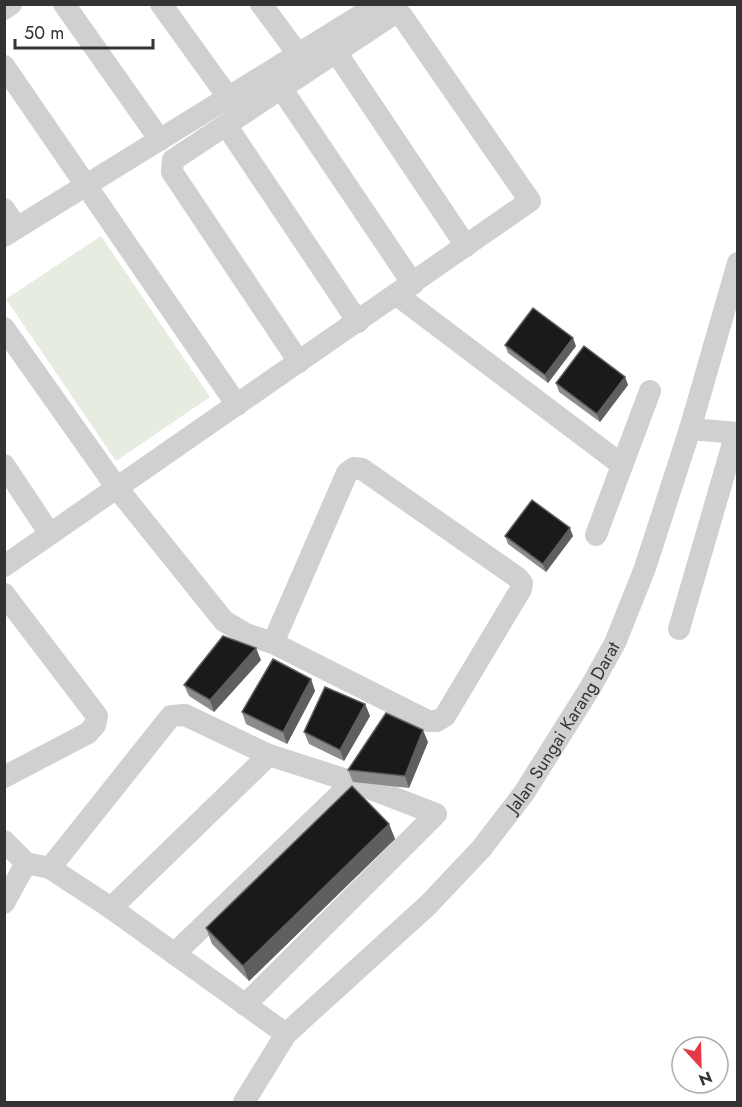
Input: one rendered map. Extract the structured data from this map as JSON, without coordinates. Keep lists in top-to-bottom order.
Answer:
{
  "streets": {
    "street": ["Jalan Sungai Karang Darat"]
  },
  "scale_bar": "50 m",
  "north": "bottom"
}
